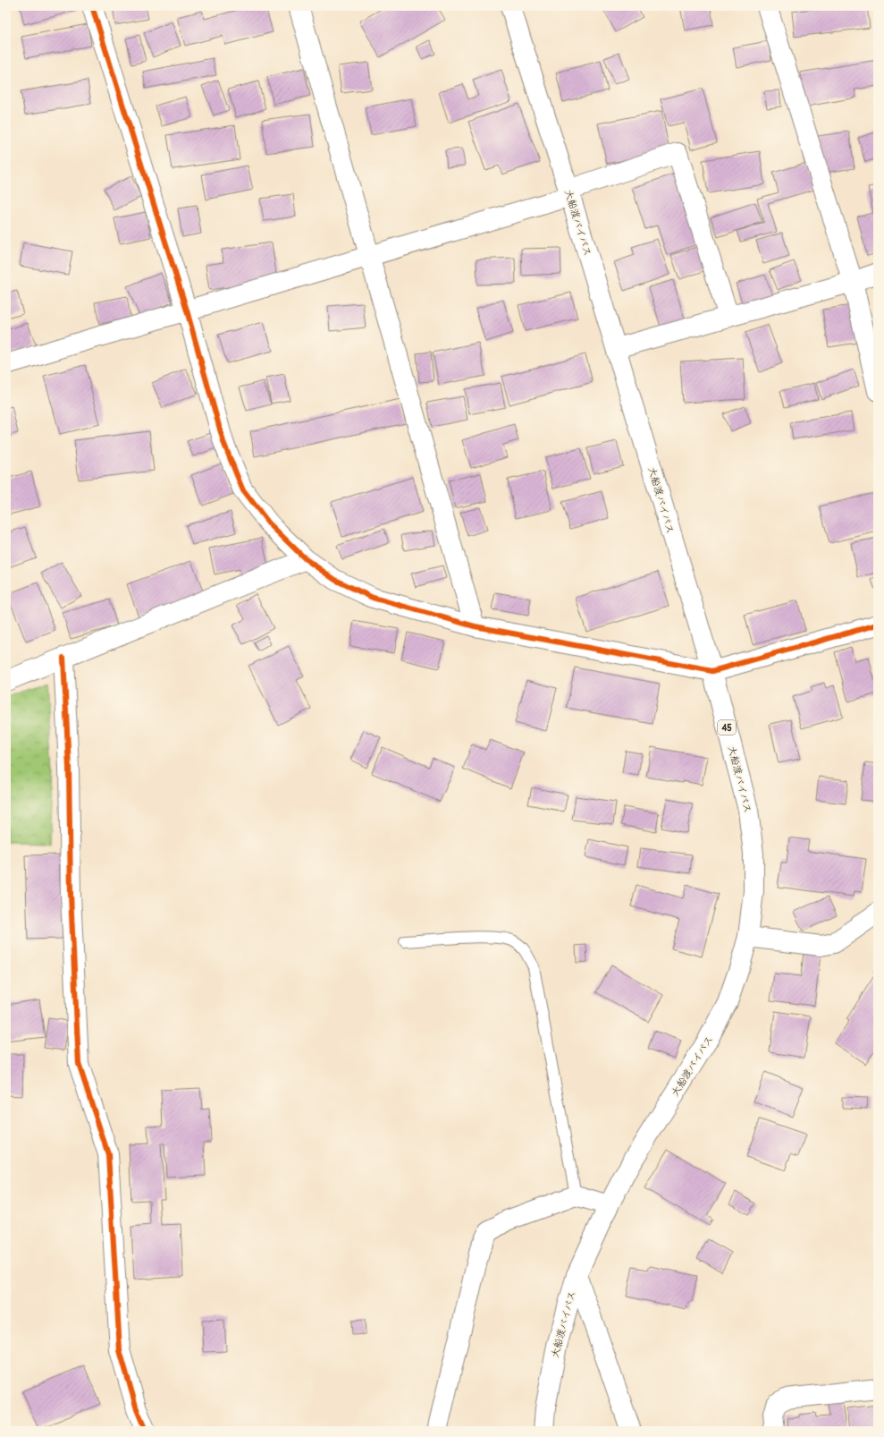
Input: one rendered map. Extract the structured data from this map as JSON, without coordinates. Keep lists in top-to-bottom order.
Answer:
{
  "streets": {
    "main road": ["大船渡バイパス", "45"]
  }
}
